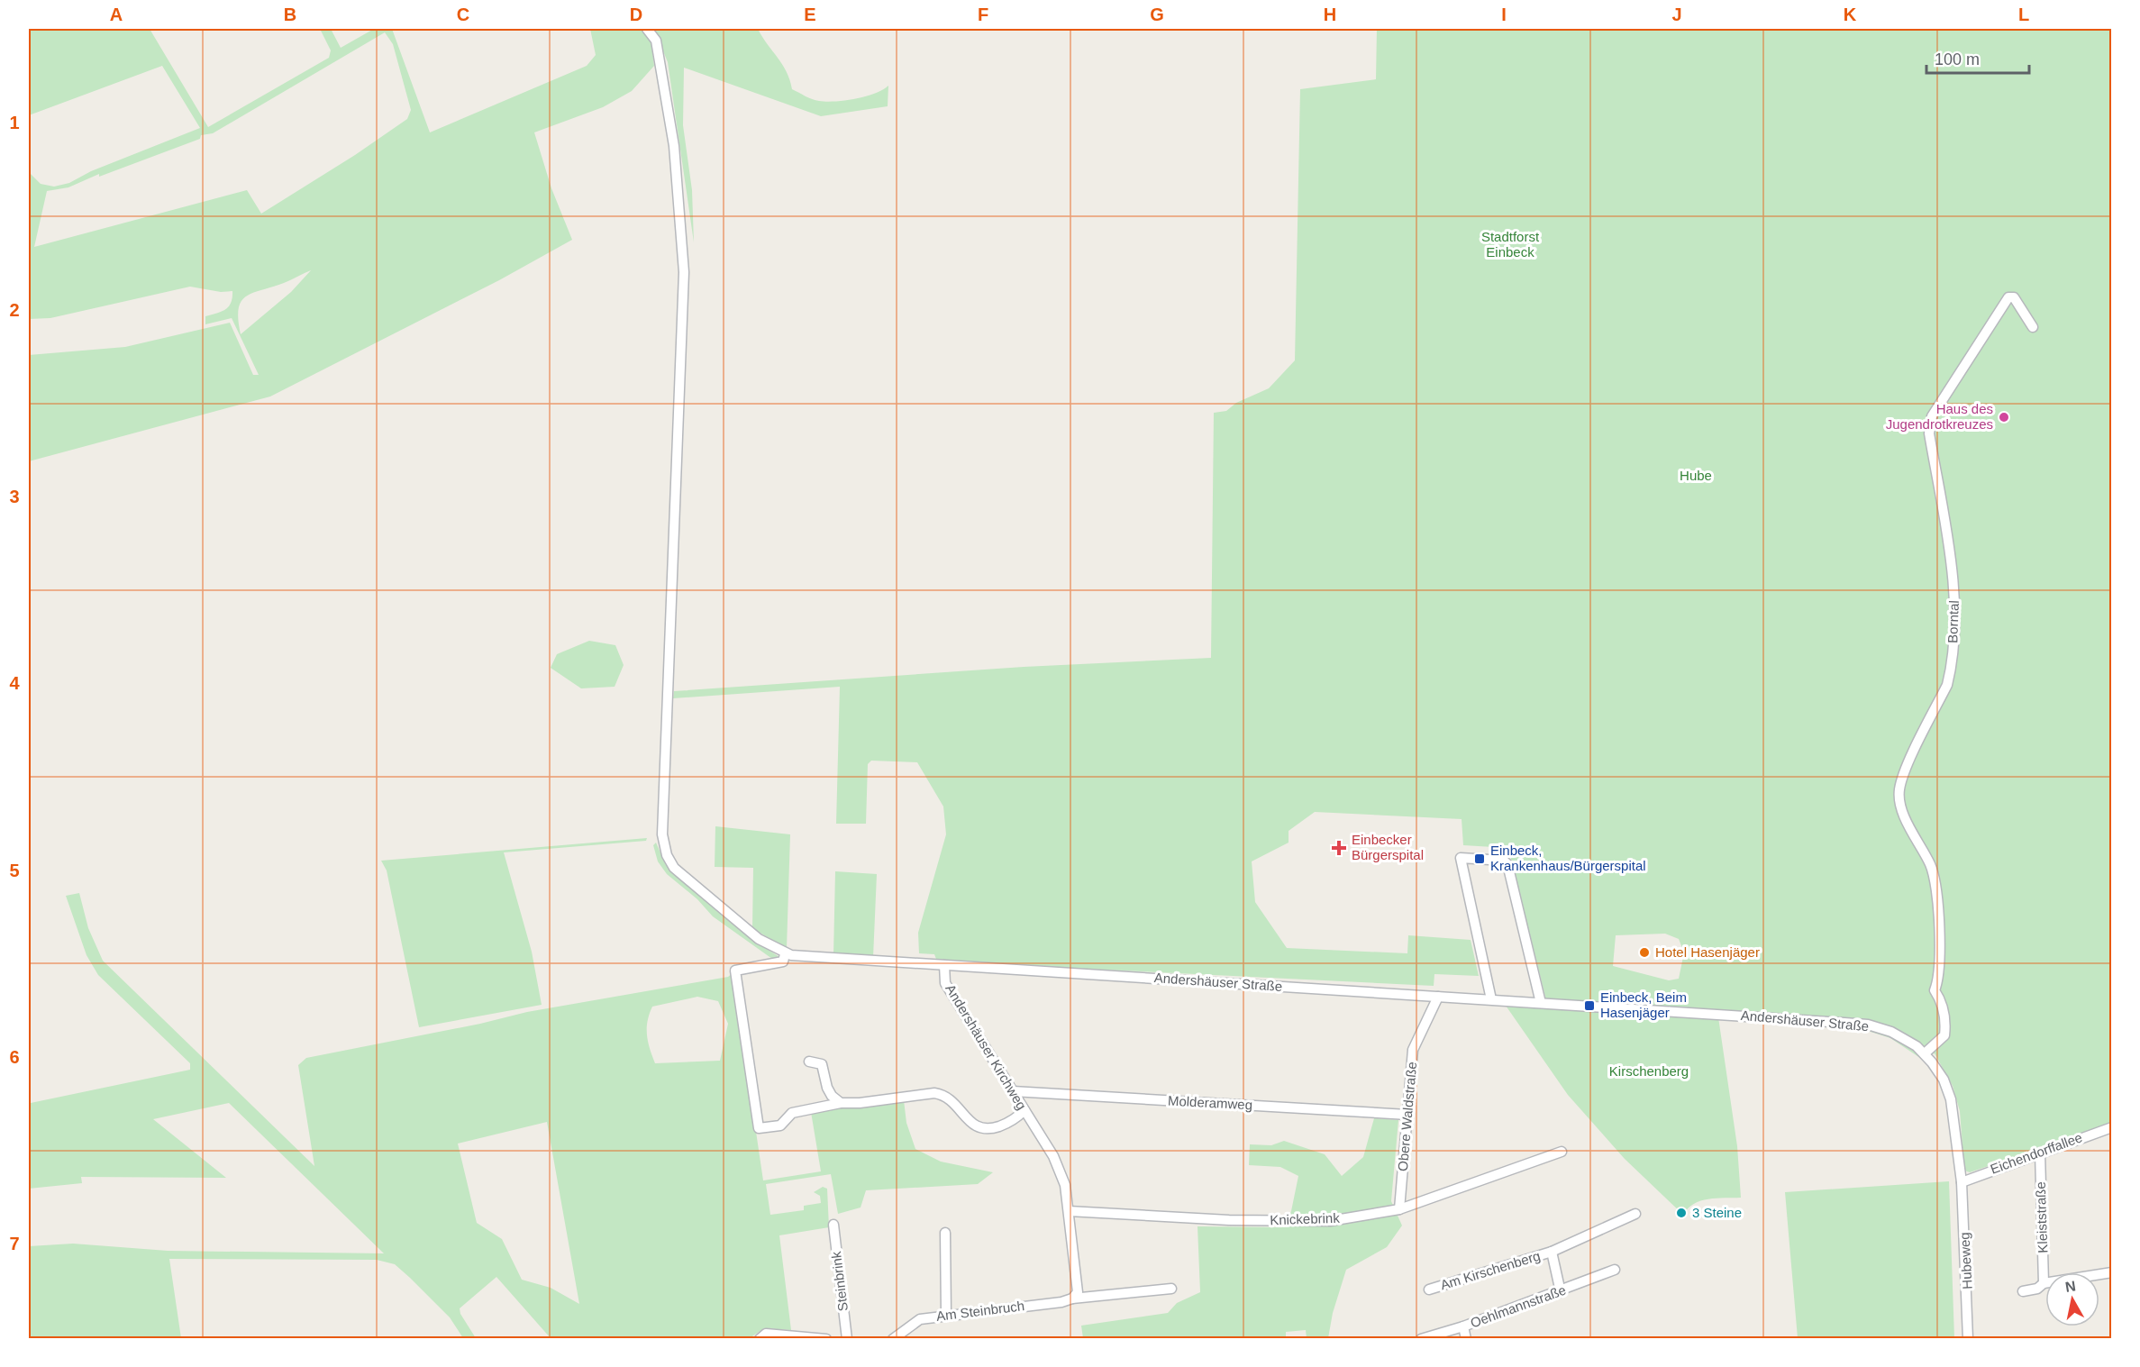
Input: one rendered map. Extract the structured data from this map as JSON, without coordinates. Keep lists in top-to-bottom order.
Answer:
{
  "streets": {
    "street": [
      "Borntal",
      "Andershäuser Straße",
      "Andershäuser Kirchweg",
      "Molderamweg",
      "Obere Waldstraße",
      "Eichendorffallee",
      "Kleiststraße",
      "Knickebrink",
      "Hubeweg",
      "Am Kirschenberg",
      "Steinbrink",
      "Oehlmannstraße",
      "Am Steinbruch"
    ]
  },
  "crossings": [
    ["Borntal", "Andershäuser Straße"],
    ["Andershäuser Straße", "Andershäuser Kirchweg"],
    ["Andershäuser Straße", "Obere Waldstraße"],
    ["Andershäuser Straße", "Eichendorffallee"],
    ["Andershäuser Straße", "Hubeweg"],
    ["Andershäuser Kirchweg", "Molderamweg"],
    ["Andershäuser Kirchweg", "Knickebrink"],
    ["Andershäuser Kirchweg", "Am Steinbruch"],
    ["Molderamweg", "Obere Waldstraße"],
    ["Obere Waldstraße", "Knickebrink"],
    ["Eichendorffallee", "Kleiststraße"],
    ["Eichendorffallee", "Hubeweg"],
    ["Am Kirschenberg", "Oehlmannstraße"]
  ],
  "parks": ["Stadtforst Einbeck", "Hube", "Kirschenberg"],
  "places": {
    "other": ["Haus des Jugendrotkreuzes", "Hotel Hasenjäger", "3 Steine"],
    "health": ["Einbecker Bürgerspital"],
    "transit": ["Einbeck, Krankenhaus/Bürgerspital", "Einbeck, Beim Hasenjäger"]
  },
  "scale_bar": "100 m",
  "north": "top",
  "grid": {
    "columns": [
      "A",
      "B",
      "C",
      "D",
      "E",
      "F",
      "G",
      "H",
      "I",
      "J",
      "K",
      "L"
    ],
    "rows": [
      "1",
      "2",
      "3",
      "4",
      "5",
      "6",
      "7"
    ]
  }
}
